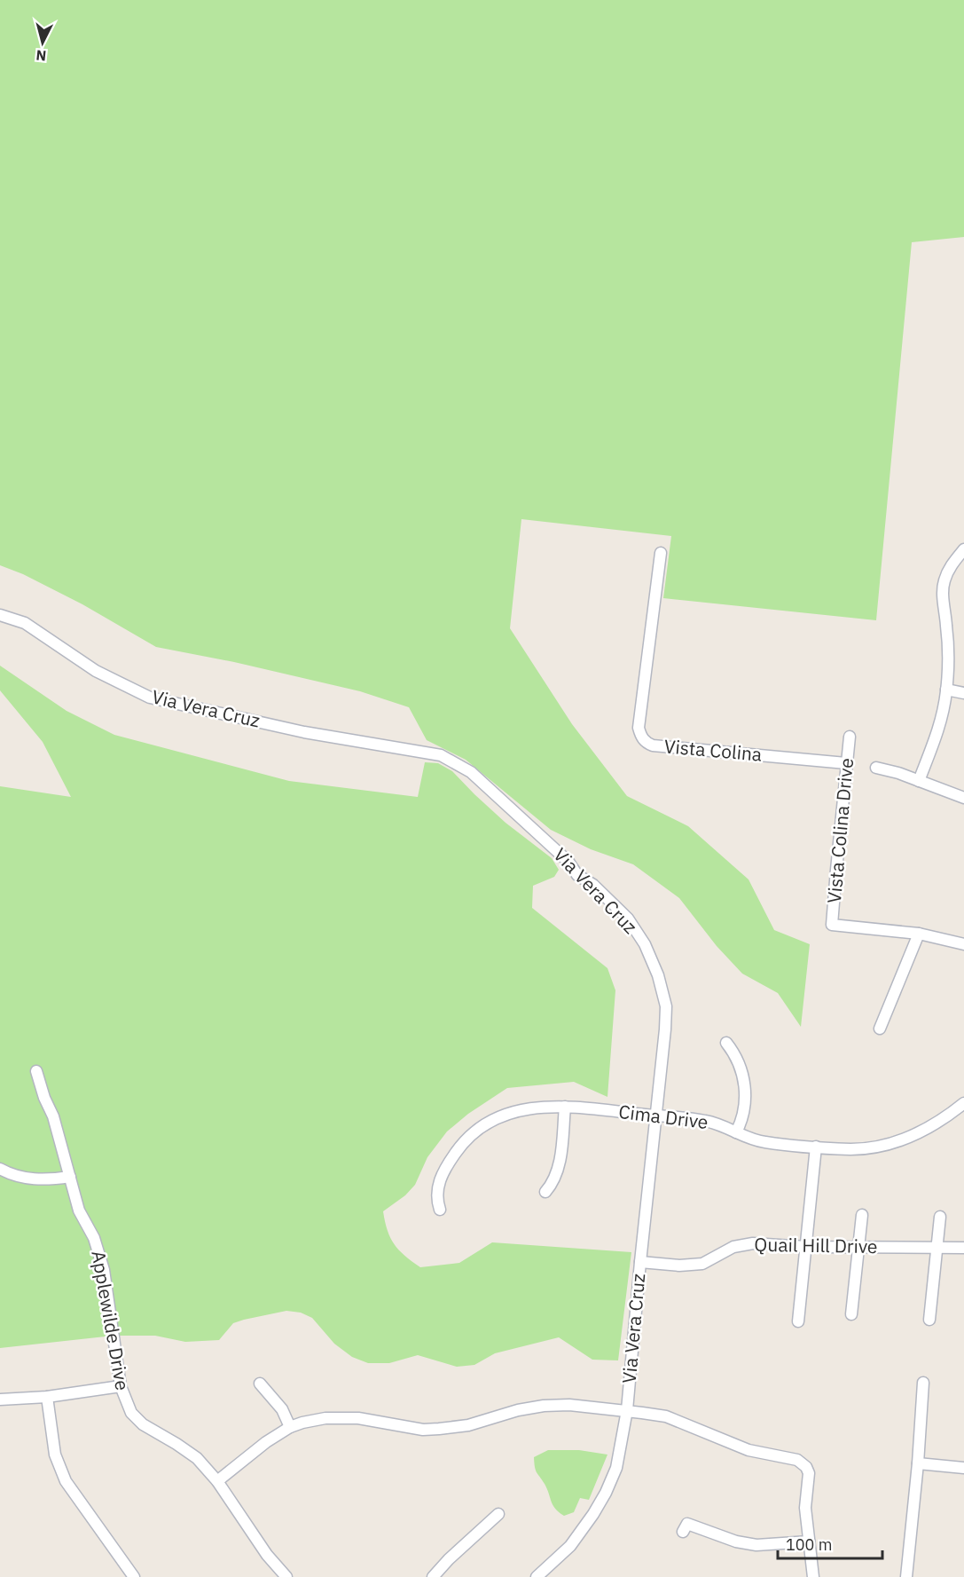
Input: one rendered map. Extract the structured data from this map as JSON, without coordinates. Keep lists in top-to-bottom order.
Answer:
{
  "streets": {
    "street": [
      "Via Vera Cruz",
      "Vista Colina",
      "Vista Colina Drive",
      "Cima Drive",
      "Quail Hill Drive",
      "Applewilde Drive"
    ]
  },
  "crossings": [
    ["Via Vera Cruz", "Cima Drive"],
    ["Via Vera Cruz", "Quail Hill Drive"],
    ["Vista Colina", "Vista Colina Drive"]
  ],
  "scale_bar": "100 m",
  "north": "bottom"
}
